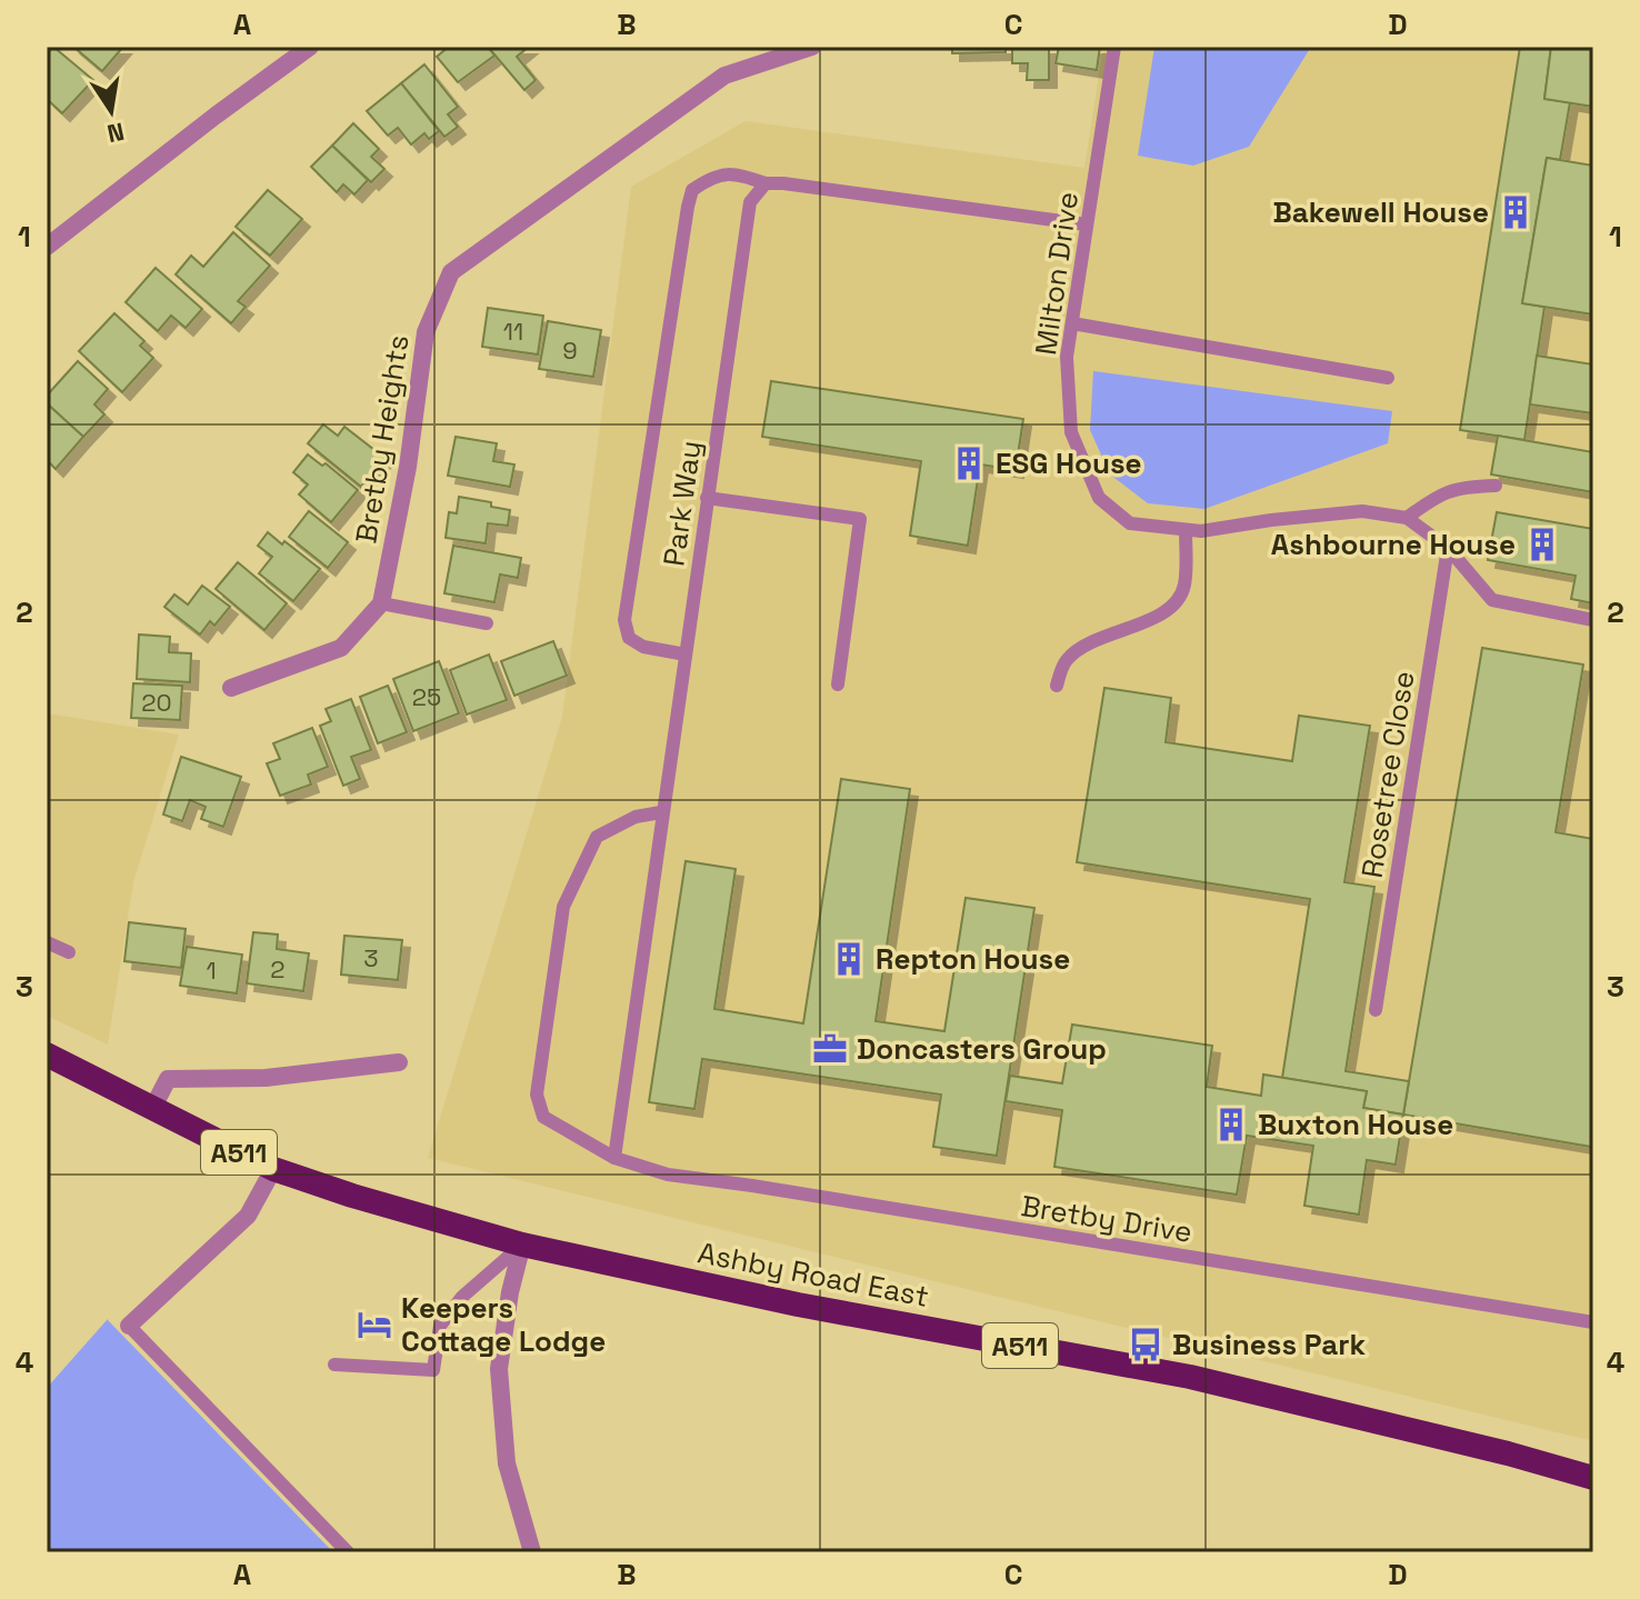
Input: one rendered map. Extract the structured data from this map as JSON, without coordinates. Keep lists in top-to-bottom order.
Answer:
{
  "streets": {
    "highway": ["A511", "Ashby Road East"],
    "street": ["Bretby Heights"],
    "lane": [
      "Milton Drive",
      "Park Way",
      "Rosetree Close",
      "Bretby Drive"
    ]
  },
  "crossings": [
    ["Park Way", "Bretby Drive"]
  ],
  "places": {
    "building": [
      "Bakewell House",
      "ESG House",
      "Ashbourne House",
      "Repton House",
      "Buxton House"
    ],
    "office": ["Doncasters Group"],
    "hotel": ["Keepers Cottage Lodge"],
    "bus stop": ["Business Park"]
  },
  "house_numbers": [
    "11",
    "9",
    "25",
    "20",
    "3",
    "2",
    "1"
  ],
  "north": "bottom",
  "grid": {
    "columns": [
      "A",
      "B",
      "C",
      "D"
    ],
    "rows": [
      "1",
      "2",
      "3",
      "4"
    ]
  }
}
